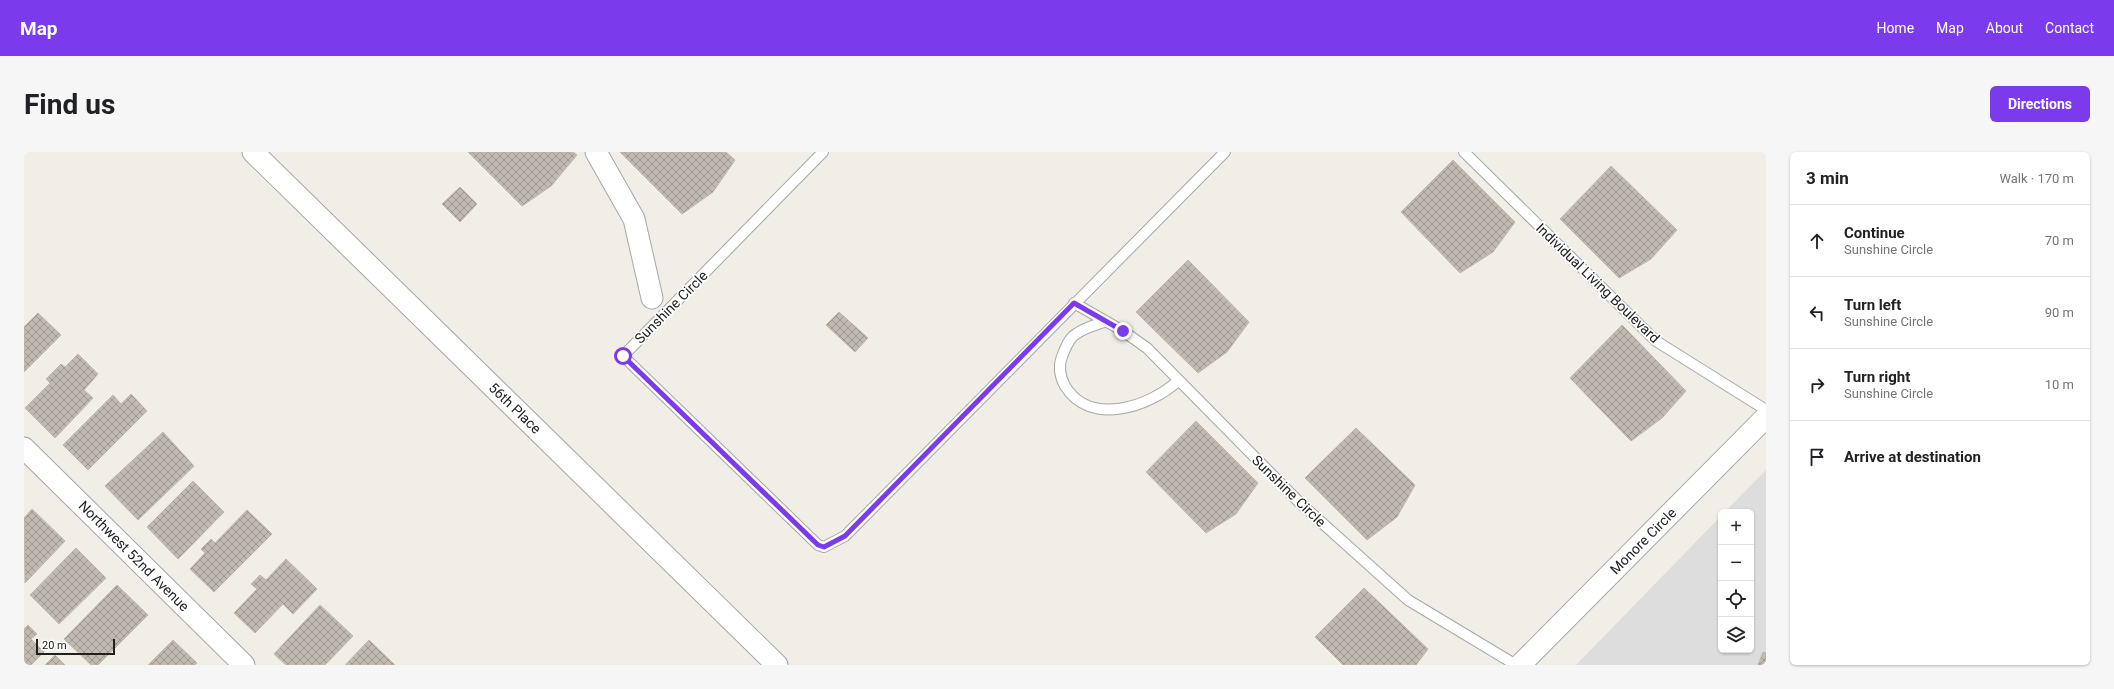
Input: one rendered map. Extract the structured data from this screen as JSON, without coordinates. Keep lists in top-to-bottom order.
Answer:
{
  "streets": {
    "street": ["56th Place", "Monore Circle", "Northwest 52nd Avenue"],
    "lane": ["Individual Living Boulevard", "Sunshine Circle"]
  },
  "scale_bar": "20 m",
  "page": {
    "header": "Map",
    "nav": [
      "Home",
      "Map",
      "About",
      "Contact"
    ],
    "buttons": "Directions",
    "title": "Find us",
    "heading": ["3 min", "Walk · 170 m"],
    "list": [
      ["Continue", "Sunshine Circle", "70 m"],
      ["Turn left", "Sunshine Circle", "90 m"],
      ["Turn right", "Sunshine Circle", "10 m"],
      "Arrive at destination"
    ],
    "map_buttons": ["+", "−"],
    "scale": "20 m"
  }
}
